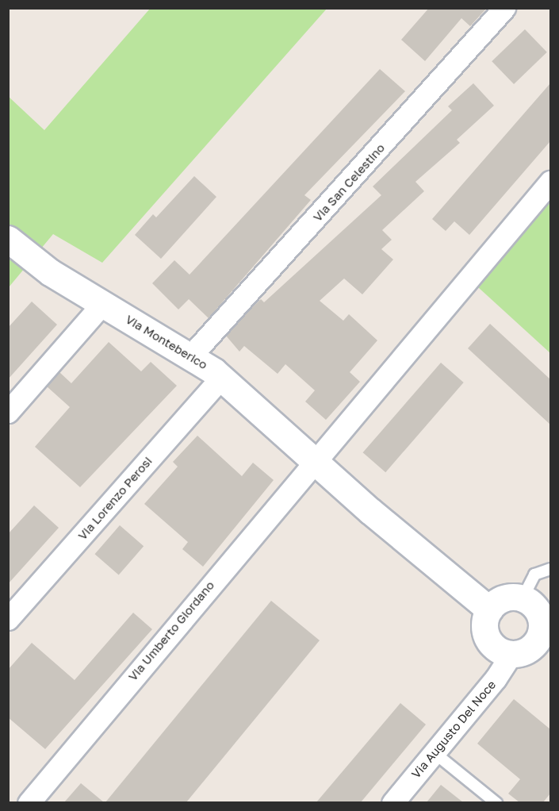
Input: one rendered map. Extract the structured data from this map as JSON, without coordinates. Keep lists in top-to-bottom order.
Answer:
{
  "streets": {
    "street": [
      "Via San Celestino",
      "Via Monteberico",
      "Via Lorenzo Perosi",
      "Via Umberto Giordano",
      "Via Augusto Del Noce"
    ]
  },
  "crossings": [
    ["Via San Celestino", "Via Monteberico"],
    ["Via Monteberico", "Via Lorenzo Perosi"],
    ["Via Monteberico", "Via Umberto Giordano"],
    ["Via Monteberico", "Via Augusto Del Noce"]
  ]
}
